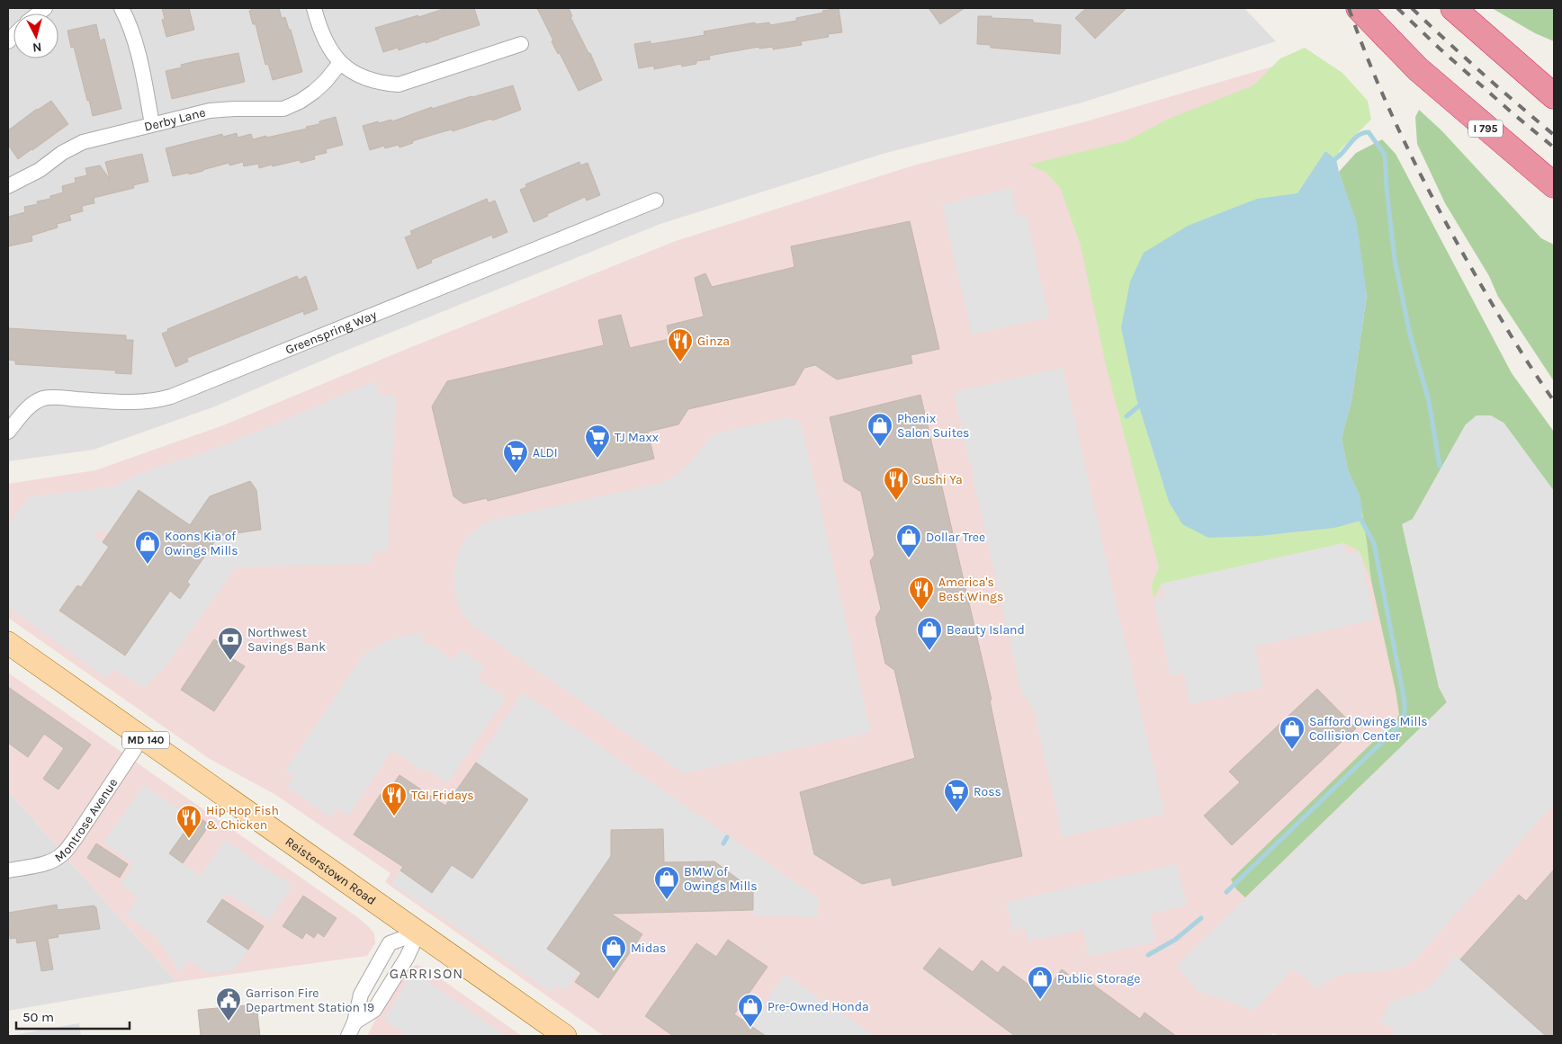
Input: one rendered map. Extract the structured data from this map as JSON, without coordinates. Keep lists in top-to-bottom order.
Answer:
{
  "streets": {
    "highway": ["I 795"],
    "main road": ["MD 140", "Reisterstown Road"],
    "street": ["Derby Lane", "Greenspring Way", "Montrose Avenue"]
  },
  "crossings": [
    ["Montrose Avenue", "Reisterstown Road"]
  ],
  "districts": ["GARRISON"],
  "places": {
    "restaurant": [
      "Ginza",
      "Sushi Ya",
      "America's Best Wings",
      "TGI Fridays",
      "Hip Hop Fish & Chicken"
    ],
    "shop": [
      "Phenix Salon Suites",
      "Dollar Tree",
      "Koons Kia of Owings Mills",
      "Beauty Island",
      "Safford Owings Mills Collision Center",
      "BMW of Owings Mills",
      "Midas",
      "Public Storage",
      "Pre-Owned Honda"
    ],
    "supermarket": ["TJ Maxx", "ALDI", "Ross"],
    "bank": ["Northwest Savings Bank"],
    "public building": ["Garrison Fire Department Station 19"]
  },
  "scale_bar": "50 m",
  "north": "bottom"
}
